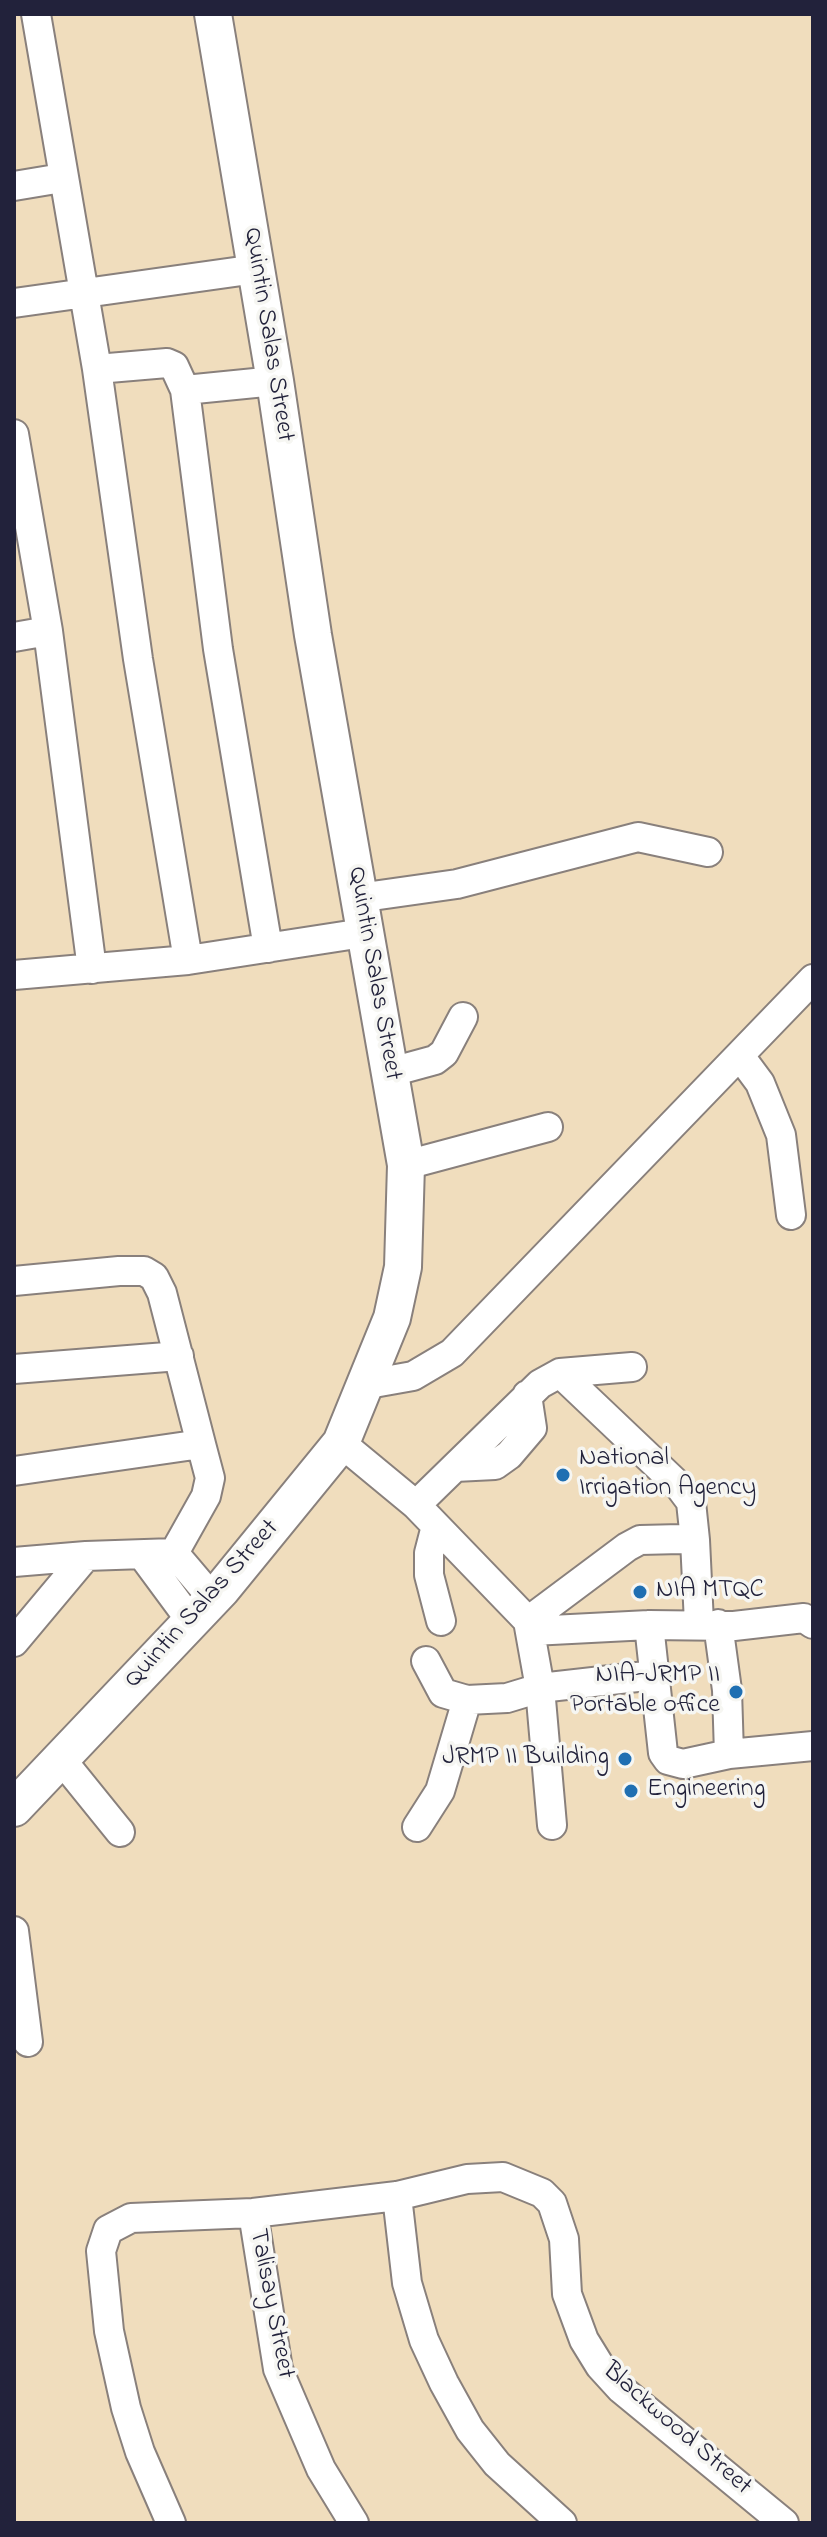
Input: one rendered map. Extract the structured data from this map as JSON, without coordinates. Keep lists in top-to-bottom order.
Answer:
{
  "streets": {
    "main road": ["Quintin Salas Street"],
    "street": ["Talisay Street", "Blackwood Street"]
  },
  "places": [
    "National Irrigation Agency",
    "NIA MTQC",
    "NIA-JRMP II Portable office",
    "JRMP II Building",
    "Engineering"
  ]
}
